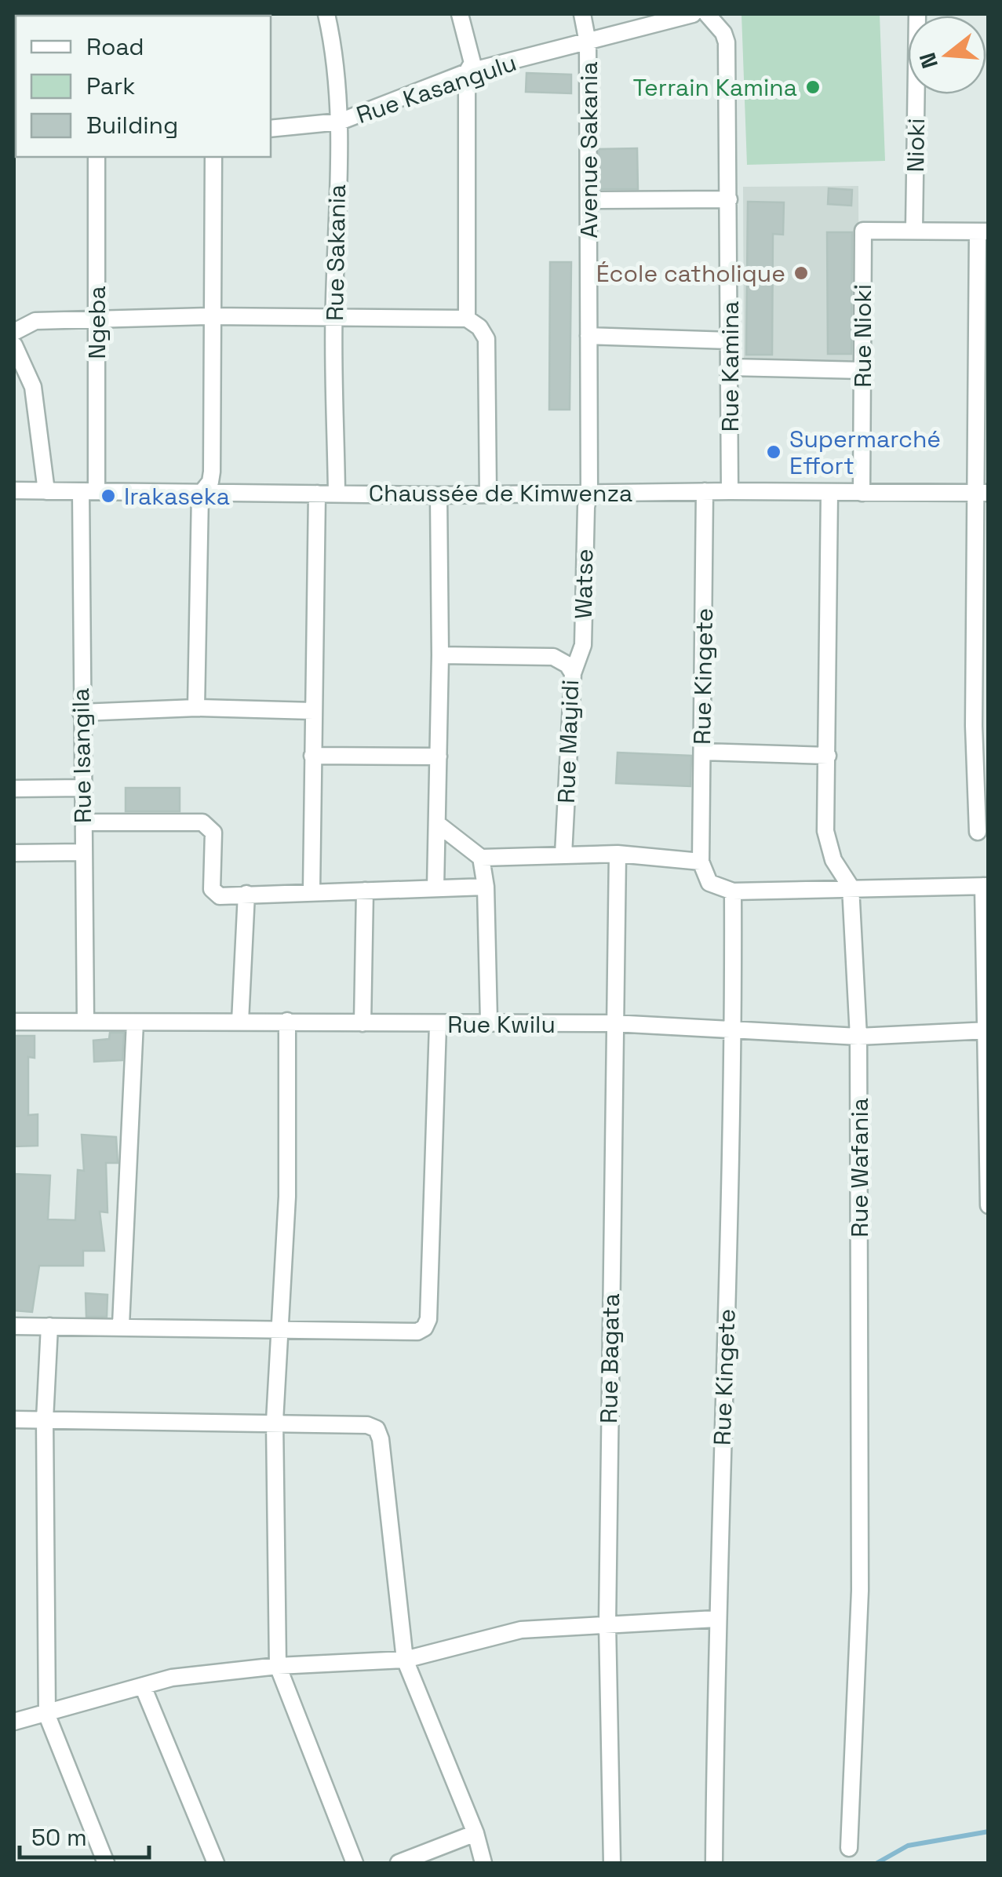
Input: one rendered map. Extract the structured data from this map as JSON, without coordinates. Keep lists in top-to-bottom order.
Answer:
{
  "streets": {
    "street": [
      "Rue Kasangulu",
      "Nioki",
      "Avenue Sakania",
      "Rue Sakania",
      "Ngeba",
      "Rue Nioki",
      "Rue Kamina",
      "Chaussée de Kimwenza",
      "Watse",
      "Rue Kingete",
      "Rue Mayidi",
      "Rue Isangila",
      "Rue Kwilu",
      "Rue Wafania",
      "Rue Bagata"
    ]
  },
  "crossings": [
    ["Rue Kasangulu", "Avenue Sakania"],
    ["Rue Kasangulu", "Rue Sakania"],
    ["Nioki", "Rue Nioki"],
    ["Avenue Sakania", "Chaussée de Kimwenza"],
    ["Avenue Sakania", "Watse"],
    ["Rue Sakania", "Chaussée de Kimwenza"],
    ["Ngeba", "Chaussée de Kimwenza"],
    ["Ngeba", "Rue Isangila"],
    ["Rue Nioki", "Chaussée de Kimwenza"],
    ["Rue Kamina", "Chaussée de Kimwenza"],
    ["Chaussée de Kimwenza", "Watse"],
    ["Chaussée de Kimwenza", "Rue Kingete"],
    ["Chaussée de Kimwenza", "Rue Isangila"],
    ["Chaussée de Kimwenza", "Rue Wafania"],
    ["Watse", "Rue Mayidi"],
    ["Rue Kingete", "Rue Kwilu"],
    ["Rue Isangila", "Rue Kwilu"],
    ["Rue Kwilu", "Rue Wafania"],
    ["Rue Kwilu", "Rue Bagata"]
  ],
  "places": [
    "Terrain Kamina",
    "École catholique",
    "Supermarché Effort",
    "Irakaseka"
  ],
  "legend": ["Road", "Park", "Building"],
  "scale_bar": "50 m",
  "north": "left"
}
